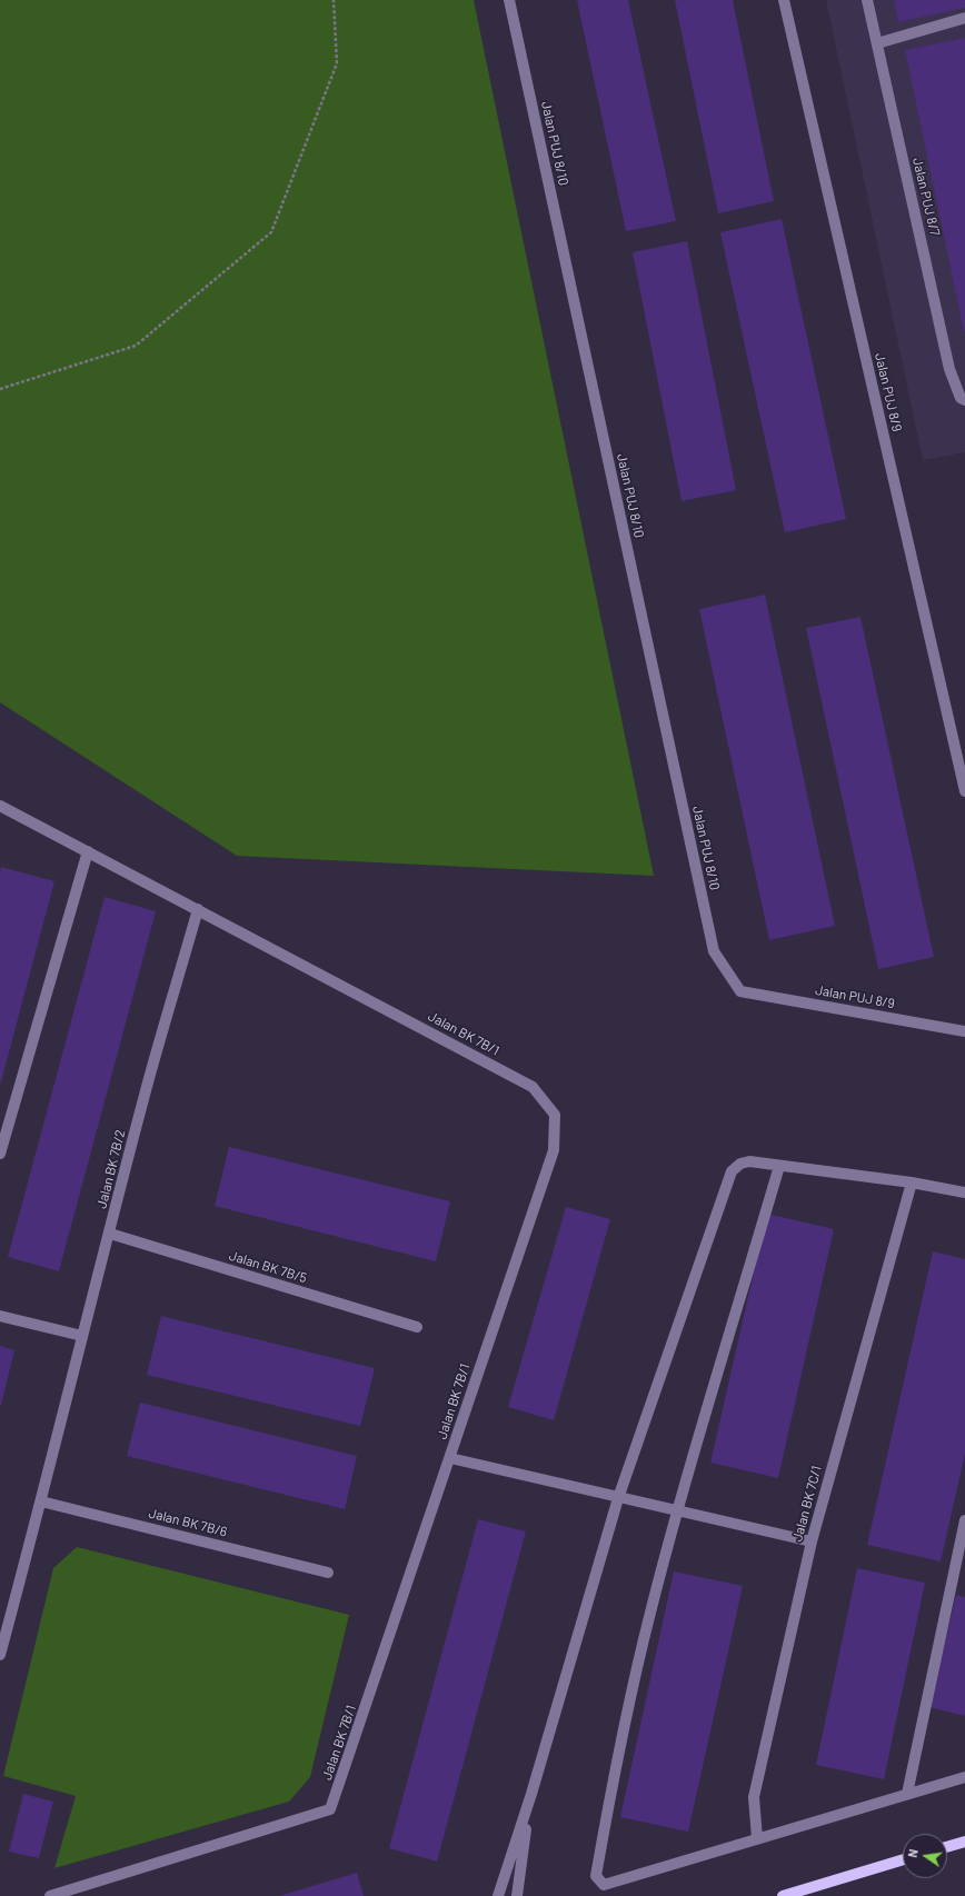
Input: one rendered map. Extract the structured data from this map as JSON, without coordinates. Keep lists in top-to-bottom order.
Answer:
{
  "streets": {
    "street": [
      "Jalan PUJ 8/10",
      "Jalan PUJ 8/7",
      "Jalan PUJ 8/9",
      "Jalan BK 7B/1",
      "Jalan BK 7B/2",
      "Jalan BK 7B/5",
      "Jalan BK 7C/1",
      "Jalan BK 7B/6"
    ]
  },
  "crossings": [
    ["Jalan PUJ 8/10", "Jalan PUJ 8/9"],
    ["Jalan BK 7B/1", "Jalan BK 7B/2"],
    ["Jalan BK 7B/2", "Jalan BK 7B/5"],
    ["Jalan BK 7B/2", "Jalan BK 7B/6"]
  ],
  "north": "left"
}
